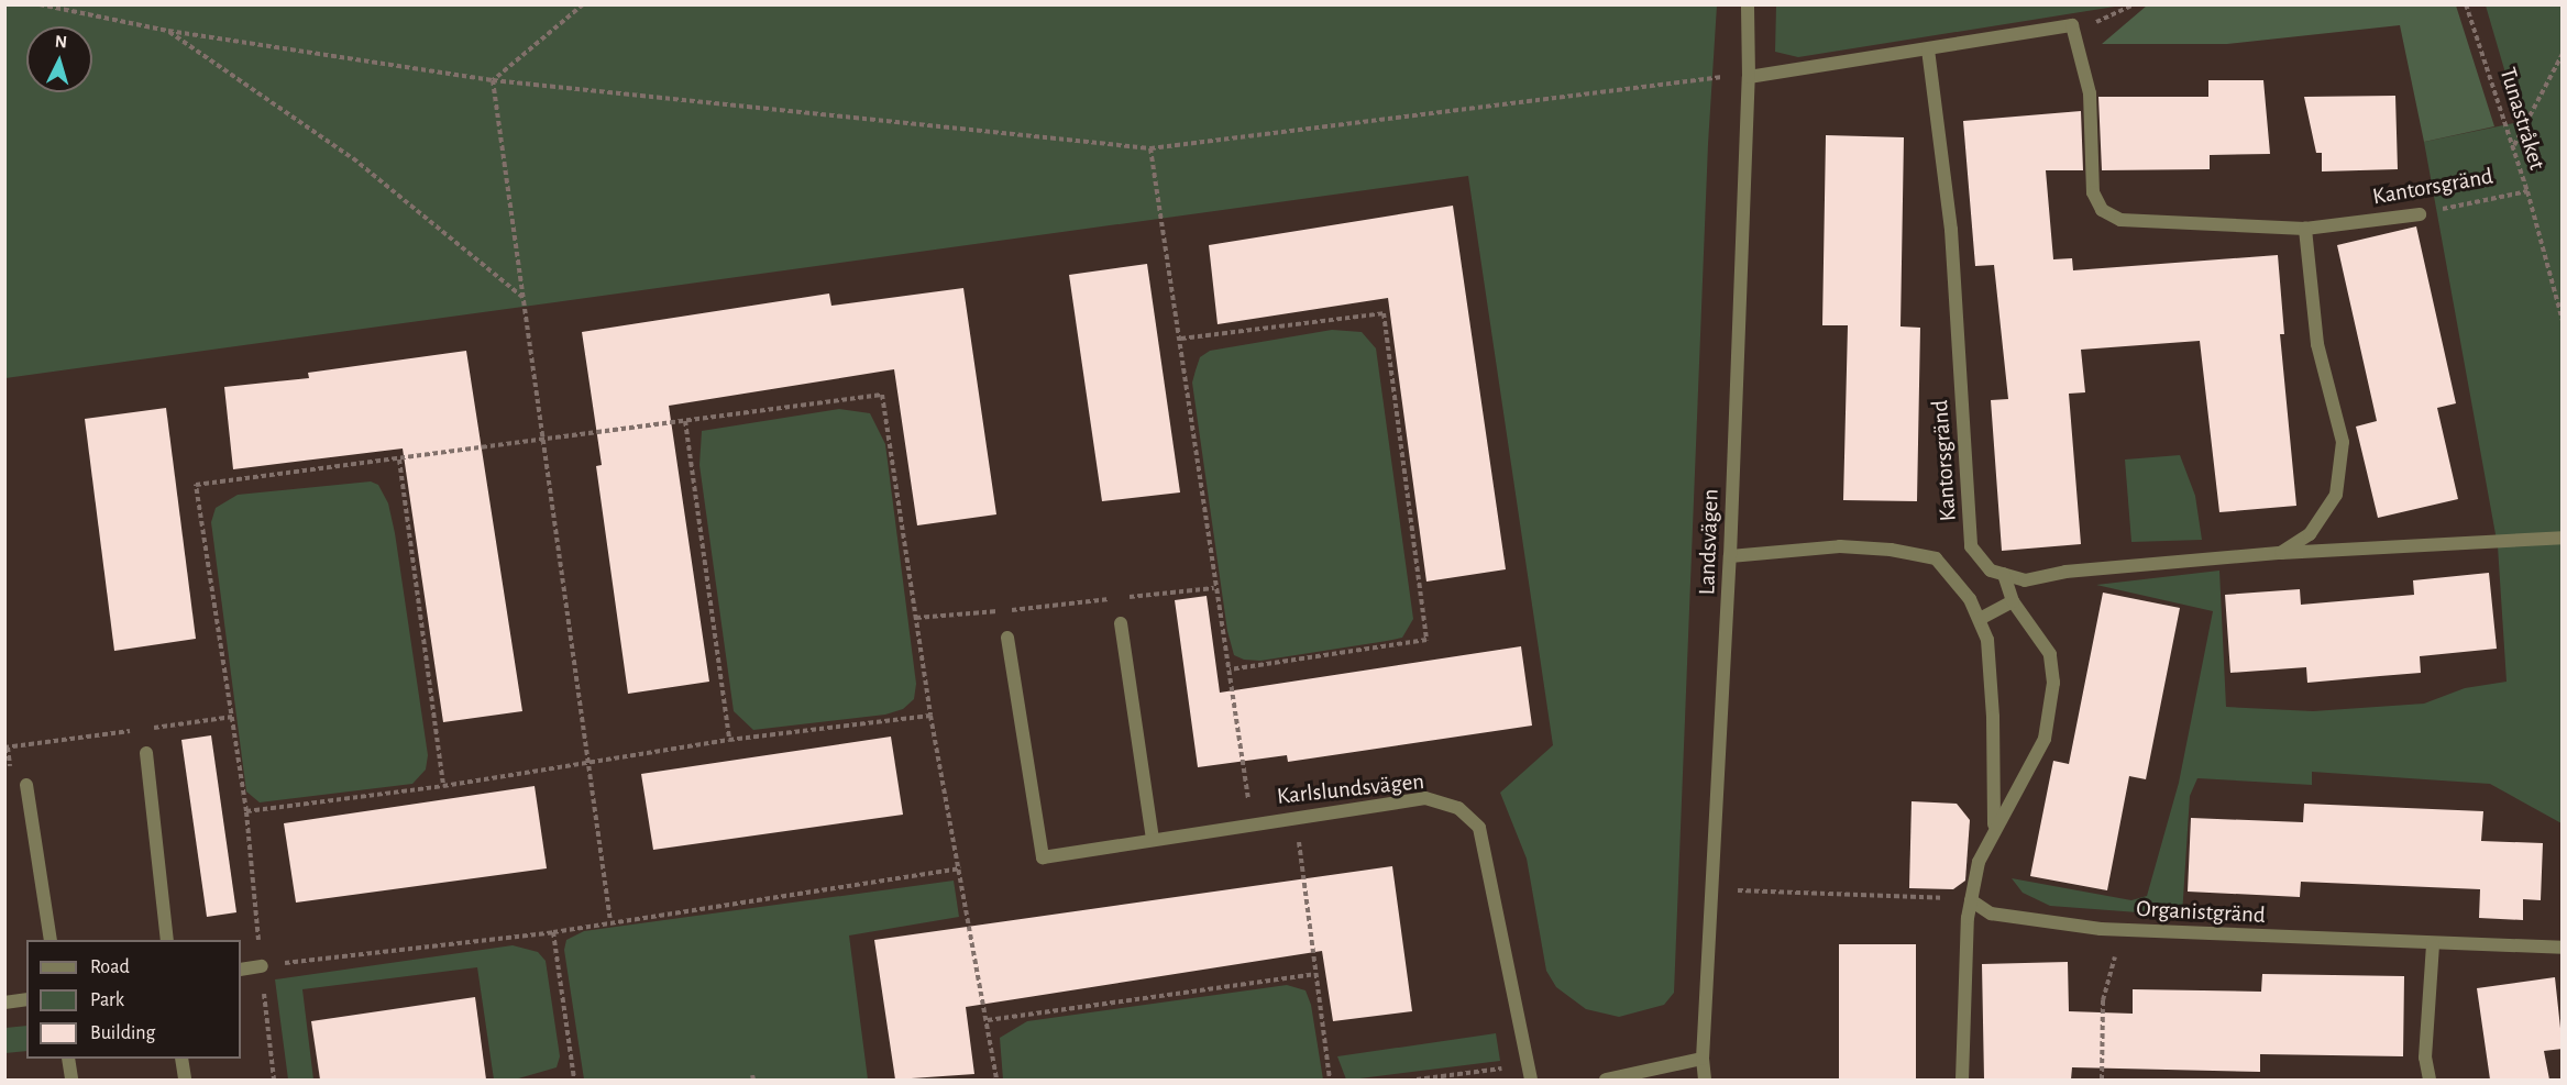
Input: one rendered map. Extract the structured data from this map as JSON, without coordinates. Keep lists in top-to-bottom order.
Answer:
{
  "streets": {
    "street": [
      "Kantorsgränd",
      "Landsvägen",
      "Karlslundsvägen",
      "Organistgränd"
    ],
    "path": ["Tunastråket"]
  },
  "crossings": [
    ["Tunastråket", "Kantorsgränd"]
  ],
  "legend": ["Road", "Park", "Building"],
  "north": "top"
}
